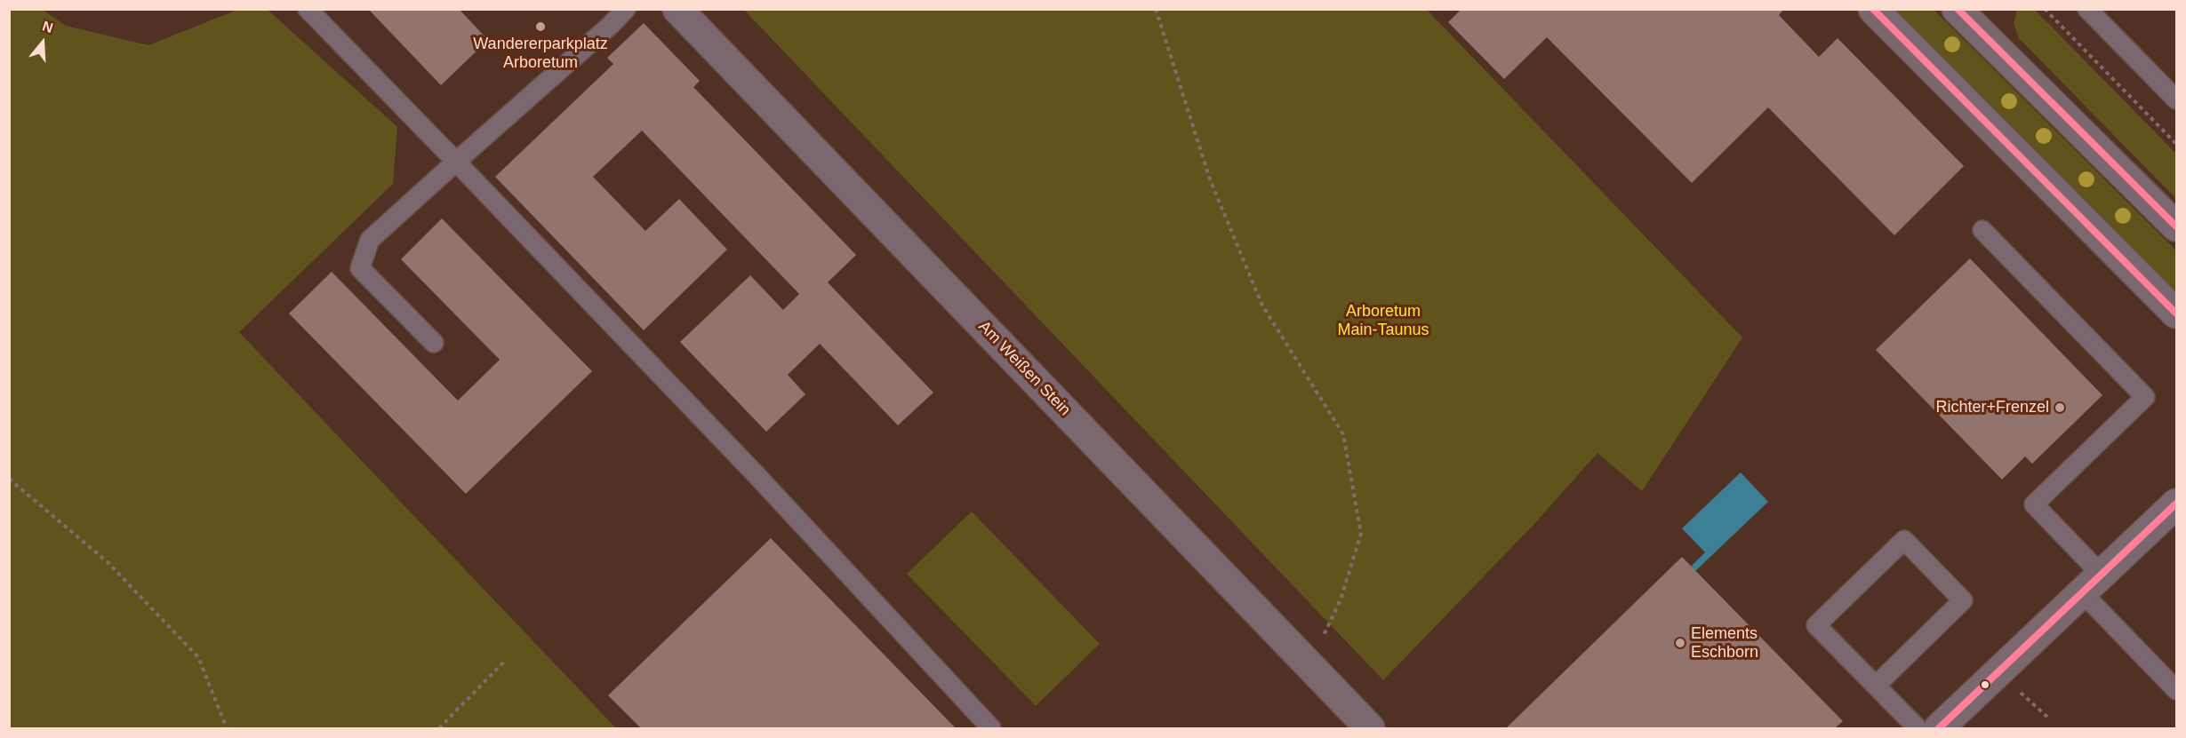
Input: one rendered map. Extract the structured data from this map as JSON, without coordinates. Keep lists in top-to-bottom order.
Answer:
{
  "streets": {
    "street": ["Am Weißen Stein"]
  },
  "parks": ["Arboretum Main-Taunus"],
  "places": ["Wandererparkplatz Arboretum", "Richter+Frenzel", "Elements Eschborn"],
  "north": "top"
}
